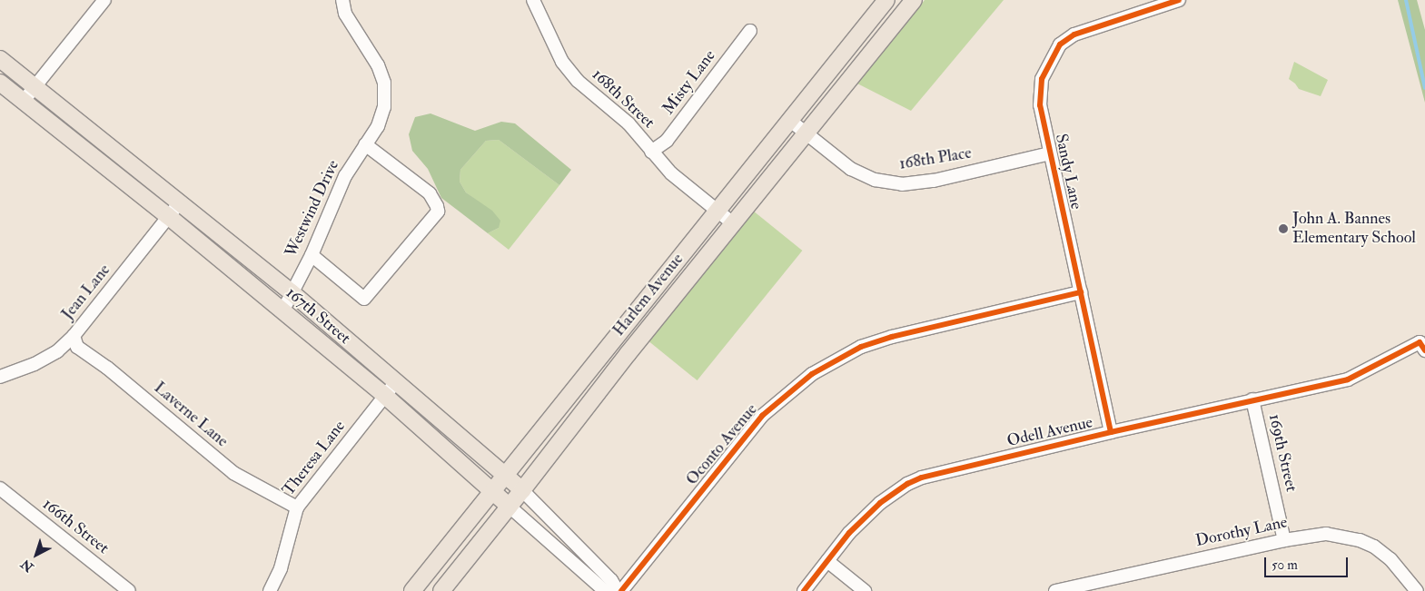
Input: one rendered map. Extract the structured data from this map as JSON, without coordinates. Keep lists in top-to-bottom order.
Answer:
{
  "streets": {
    "main road": ["Harlem Avenue", "167th Street"],
    "street": [
      "Misty Lane",
      "168th Street",
      "168th Place",
      "Sandy Lane",
      "Westwind Drive",
      "Jean Lane",
      "Laverne Lane",
      "Odell Avenue",
      "Oconto Avenue",
      "169th Street",
      "Theresa Lane",
      "166th Street",
      "Dorothy Lane"
    ]
  },
  "crossings": [
    ["Misty Lane", "168th Street"],
    ["168th Street", "Harlem Avenue"],
    ["168th Place", "Sandy Lane"],
    ["168th Place", "Harlem Avenue"],
    ["Sandy Lane", "Odell Avenue"],
    ["Sandy Lane", "Oconto Avenue"],
    ["Westwind Drive", "167th Street"],
    ["Jean Lane", "167th Street"],
    ["Jean Lane", "Laverne Lane"],
    ["Harlem Avenue", "167th Street"],
    ["167th Street", "Oconto Avenue"],
    ["167th Street", "Theresa Lane"],
    ["Laverne Lane", "Theresa Lane"],
    ["Odell Avenue", "169th Street"],
    ["169th Street", "Dorothy Lane"]
  ],
  "places": ["John A. Bannes Elementary School"],
  "scale_bar": "50 m",
  "north": "bottom left"
}
